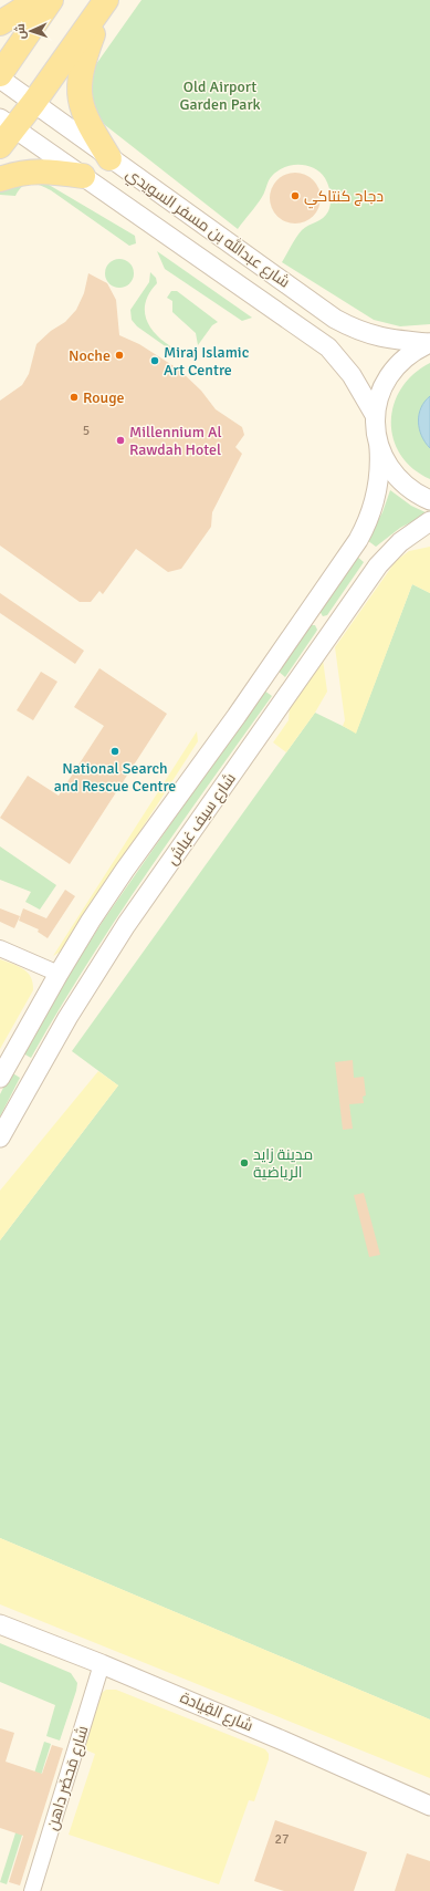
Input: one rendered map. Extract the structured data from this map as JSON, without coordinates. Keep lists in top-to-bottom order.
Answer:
{
  "streets": {
    "street": [
      "شارع عبدالله بن مسفر السويدي",
      "شارع سيف غباش",
      "شارع القِيادة",
      "شارع مَحضَر داهن"
    ]
  },
  "crossings": [
    ["شارع القِيادة", "شارع مَحضَر داهن"]
  ],
  "parks": ["Old Airport Garden Park"],
  "places": [
    "دجاج كنتاكي",
    "Noche",
    "Miraj Islamic Art Centre",
    "Rouge",
    "Millennium Al Rawdah Hotel",
    "National Search and Rescue Centre",
    "مدينة زايد الرياضية"
  ],
  "house_numbers": ["5", "27"],
  "north": "left"
}
